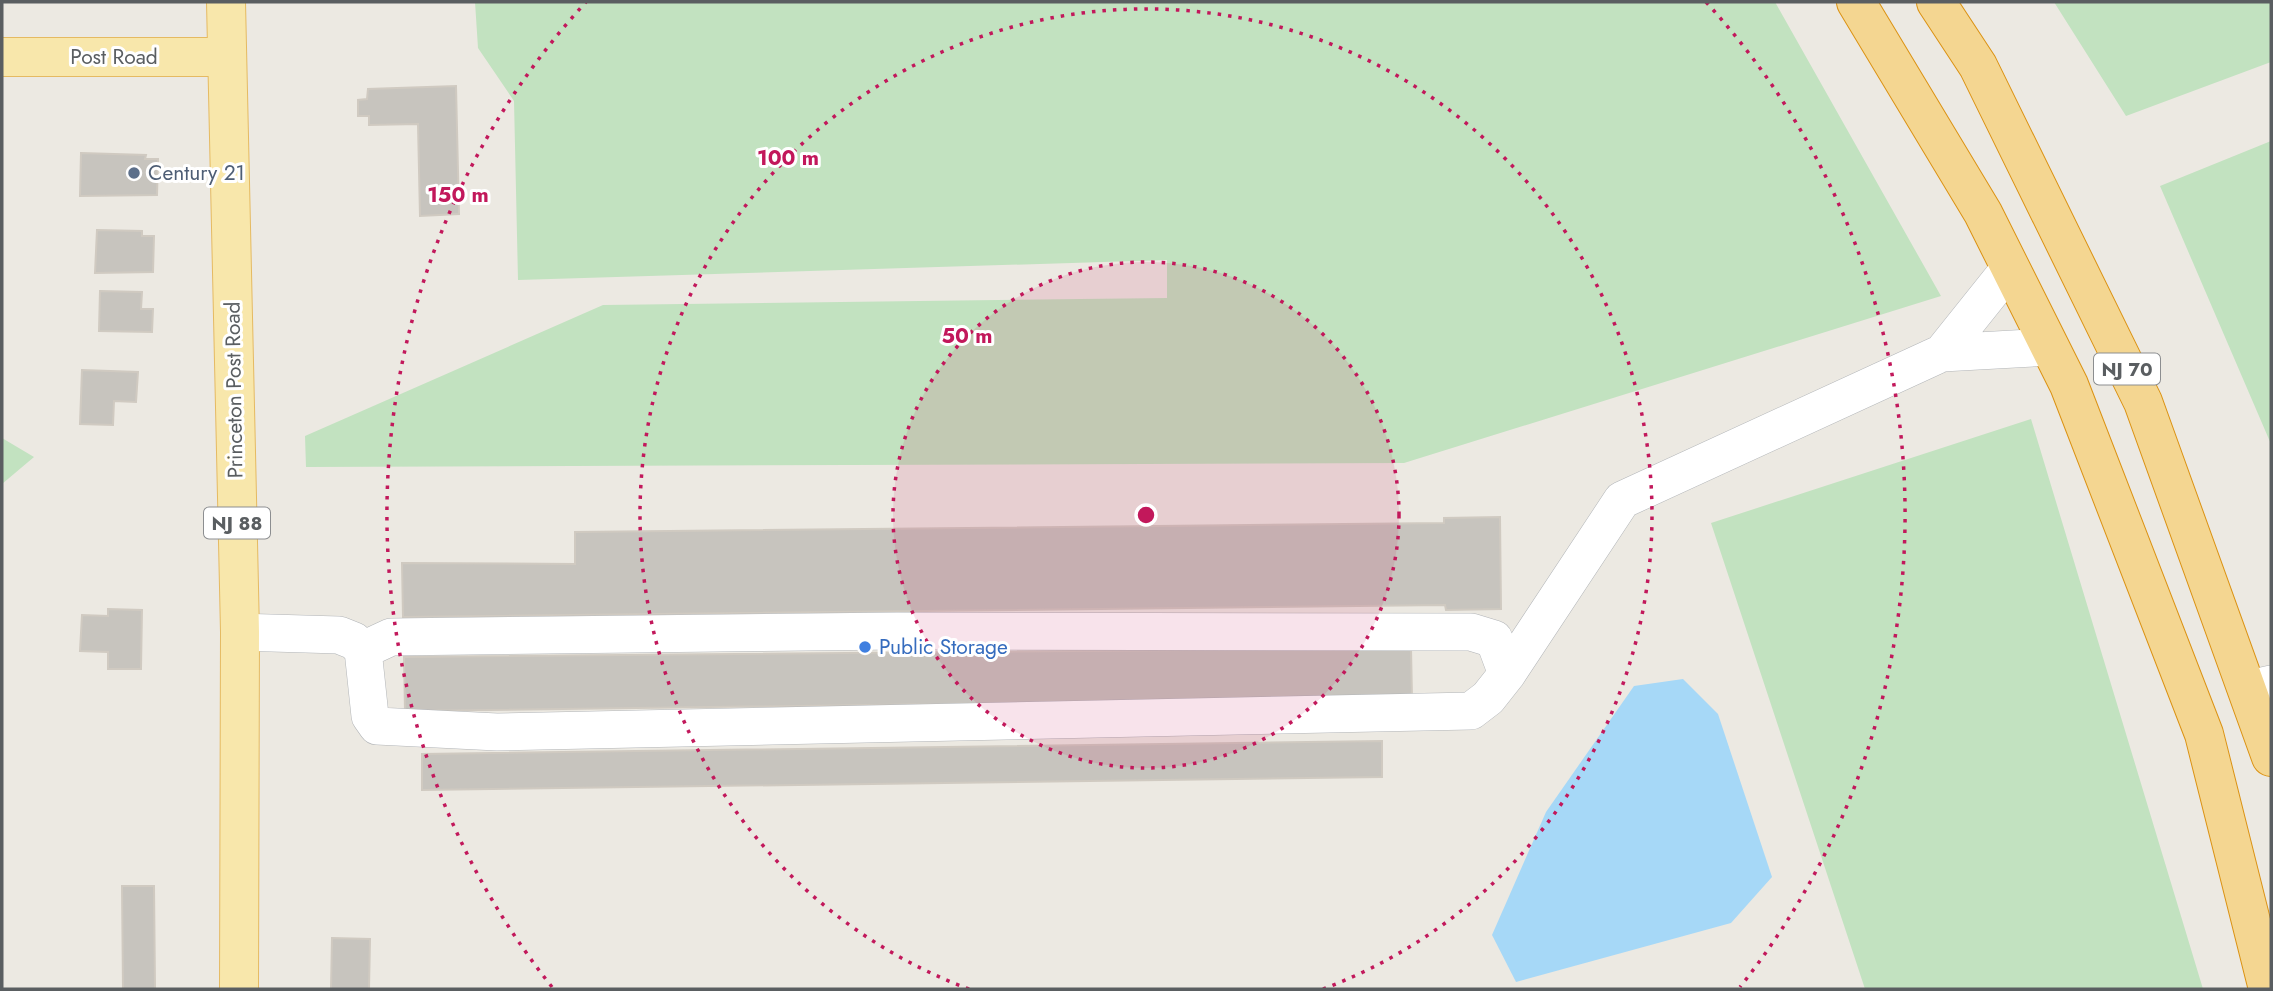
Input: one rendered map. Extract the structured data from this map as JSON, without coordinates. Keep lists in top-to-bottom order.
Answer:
{
  "streets": {
    "highway": ["NJ 70"],
    "main road": ["Post Road", "Princeton Post Road", "NJ 88"]
  },
  "crossings": [
    ["Post Road", "Princeton Post Road"]
  ],
  "places": ["Century 21", "Public Storage"],
  "rings": ["100 m", "150 m", "50 m"]
}
